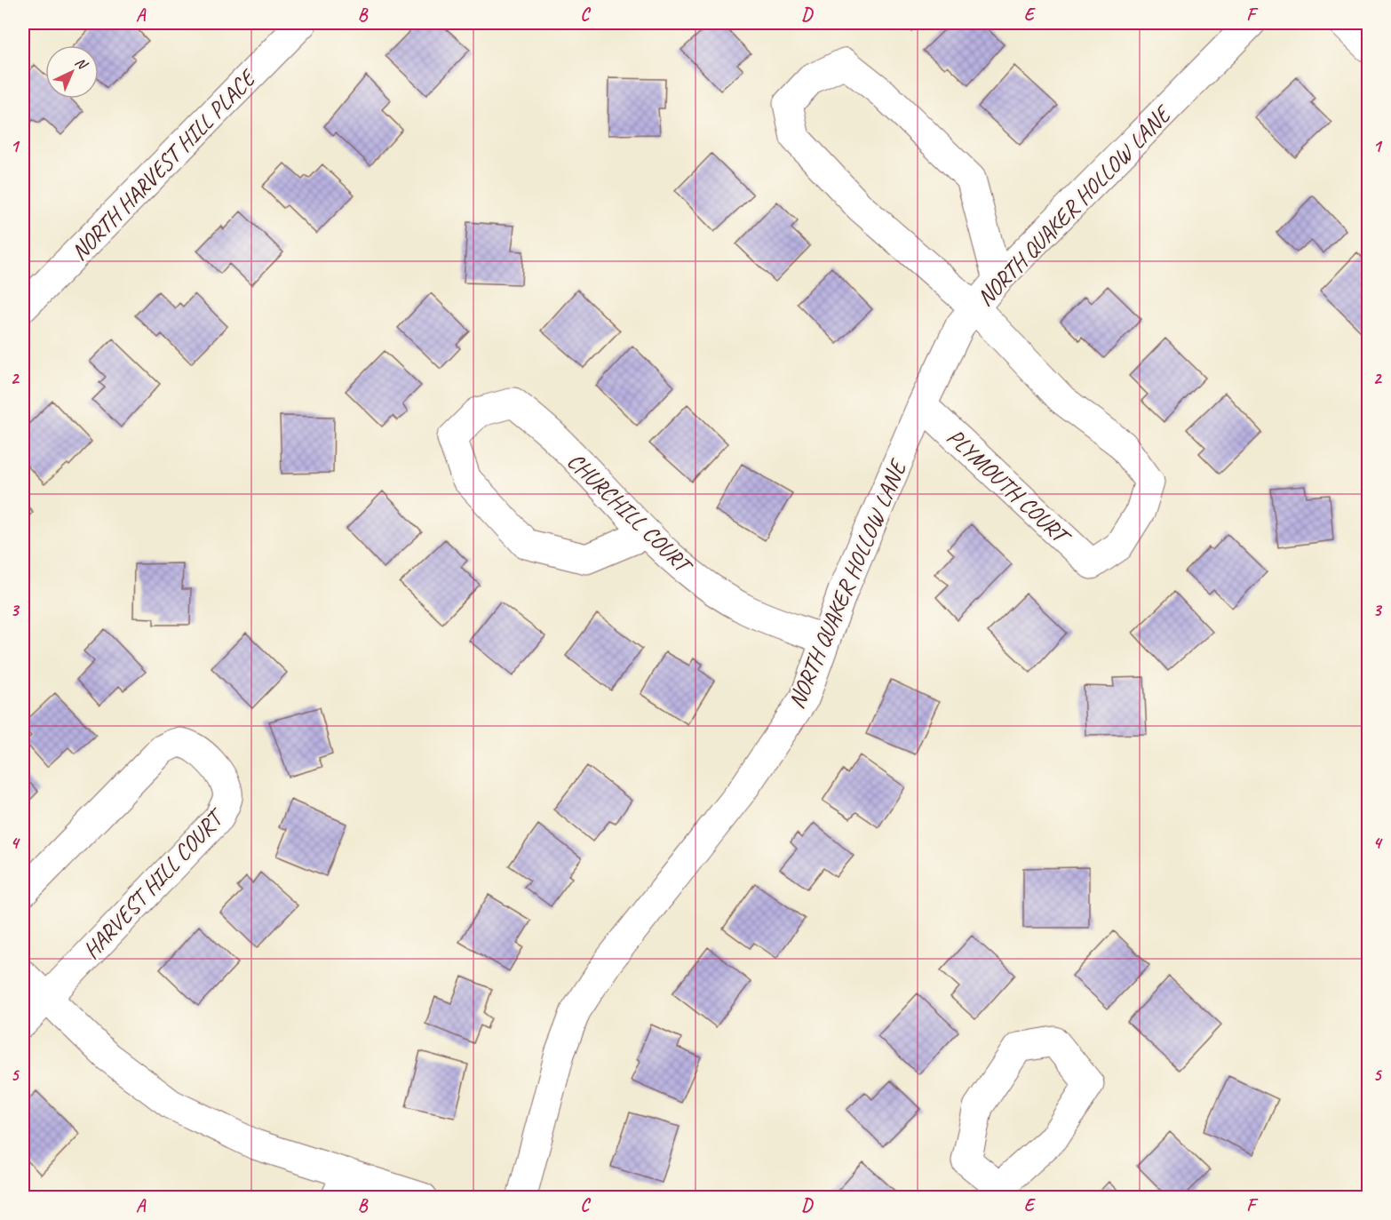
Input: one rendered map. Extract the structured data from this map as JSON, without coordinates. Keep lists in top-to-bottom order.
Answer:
{
  "streets": {
    "street": [
      "NORTH HARVEST HILL PLACE",
      "NORTH QUAKER HOLLOW LANE",
      "PLYMOUTH COURT",
      "CHURCHILL COURT",
      "HARVEST HILL COURT"
    ]
  },
  "crossings": [
    ["NORTH QUAKER HOLLOW LANE", "PLYMOUTH COURT"],
    ["NORTH QUAKER HOLLOW LANE", "CHURCHILL COURT"]
  ],
  "north": "top right",
  "grid": {
    "columns": [
      "A",
      "B",
      "C",
      "D",
      "E",
      "F"
    ],
    "rows": [
      "1",
      "2",
      "3",
      "4",
      "5"
    ]
  }
}
